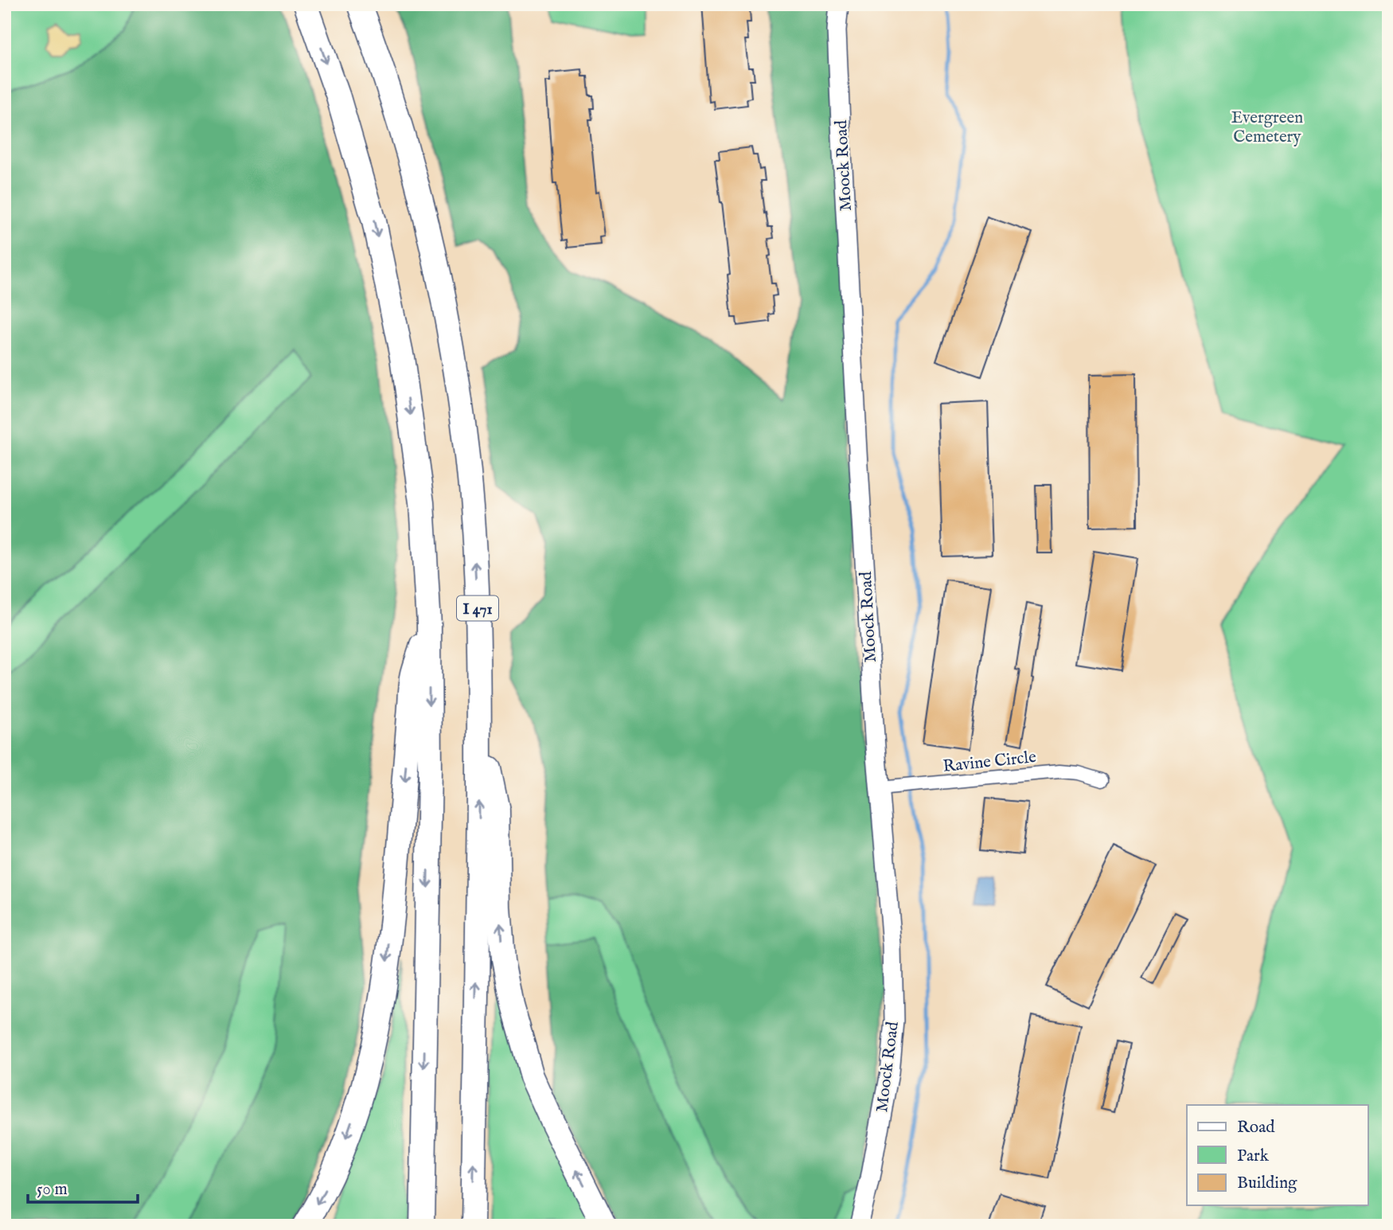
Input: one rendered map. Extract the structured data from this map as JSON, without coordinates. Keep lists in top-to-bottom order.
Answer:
{
  "streets": {
    "highway": ["I 471"],
    "main road": ["Moock Road"],
    "street": ["Ravine Circle"]
  },
  "crossings": [
    ["Moock Road", "Ravine Circle"]
  ],
  "parks": ["Evergreen Cemetery"],
  "legend": ["Road", "Park", "Building"],
  "scale_bar": "50 m"
}
